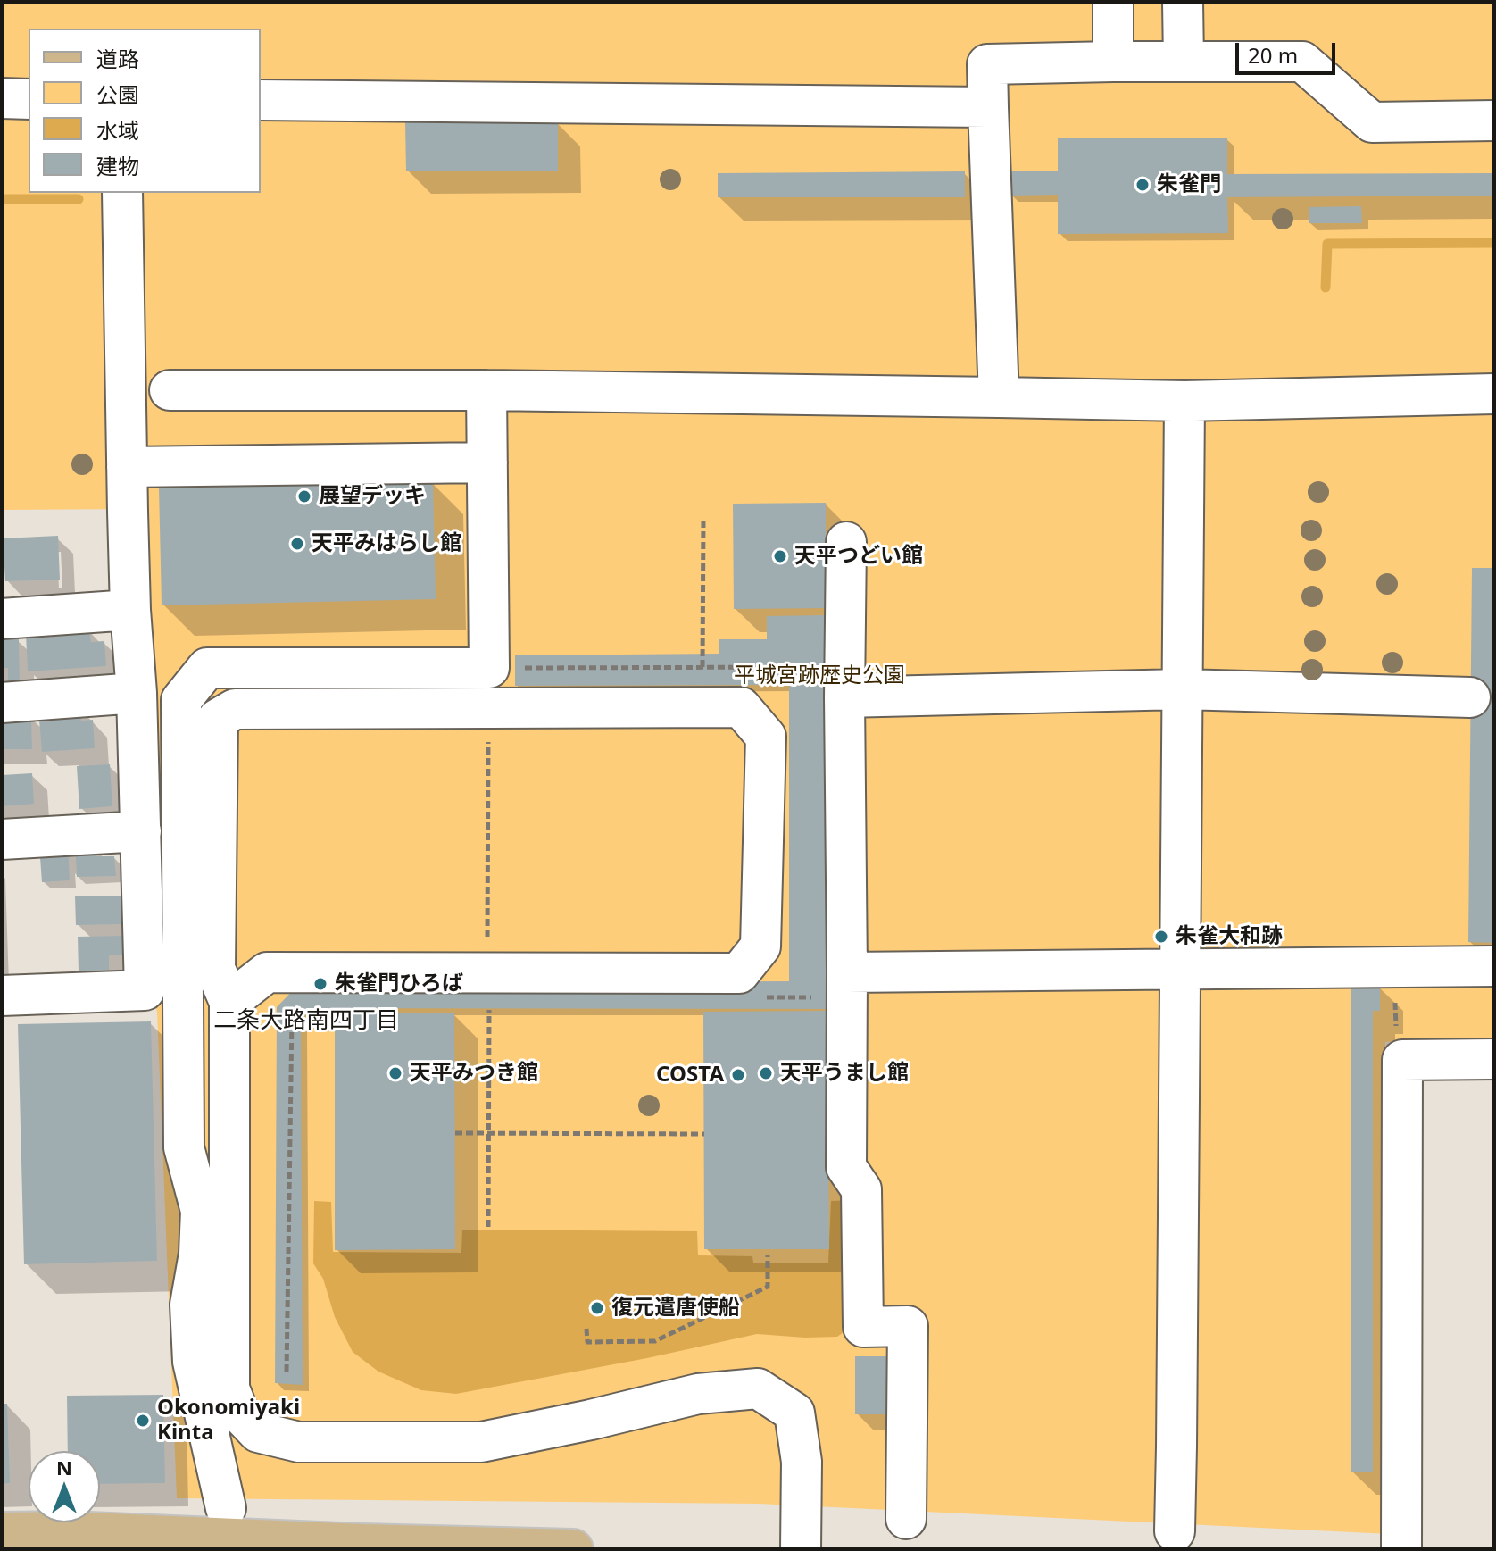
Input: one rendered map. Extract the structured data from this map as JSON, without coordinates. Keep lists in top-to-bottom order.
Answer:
{
  "districts": ["二条大路南四丁目"],
  "parks": ["平城宮跡歴史公園"],
  "places": [
    "朱雀門",
    "展望デッキ",
    "天平みはらし館",
    "天平つどい館",
    "朱雀大和跡",
    "朱雀門ひろば",
    "天平みつき館",
    "天平うまし館",
    "COSTA",
    "復元遣唐使船",
    "Okonomiyaki Kinta"
  ],
  "legend": [
    "道路",
    "公園",
    "水域",
    "建物"
  ],
  "scale_bar": "20 m",
  "north": "top"
}
